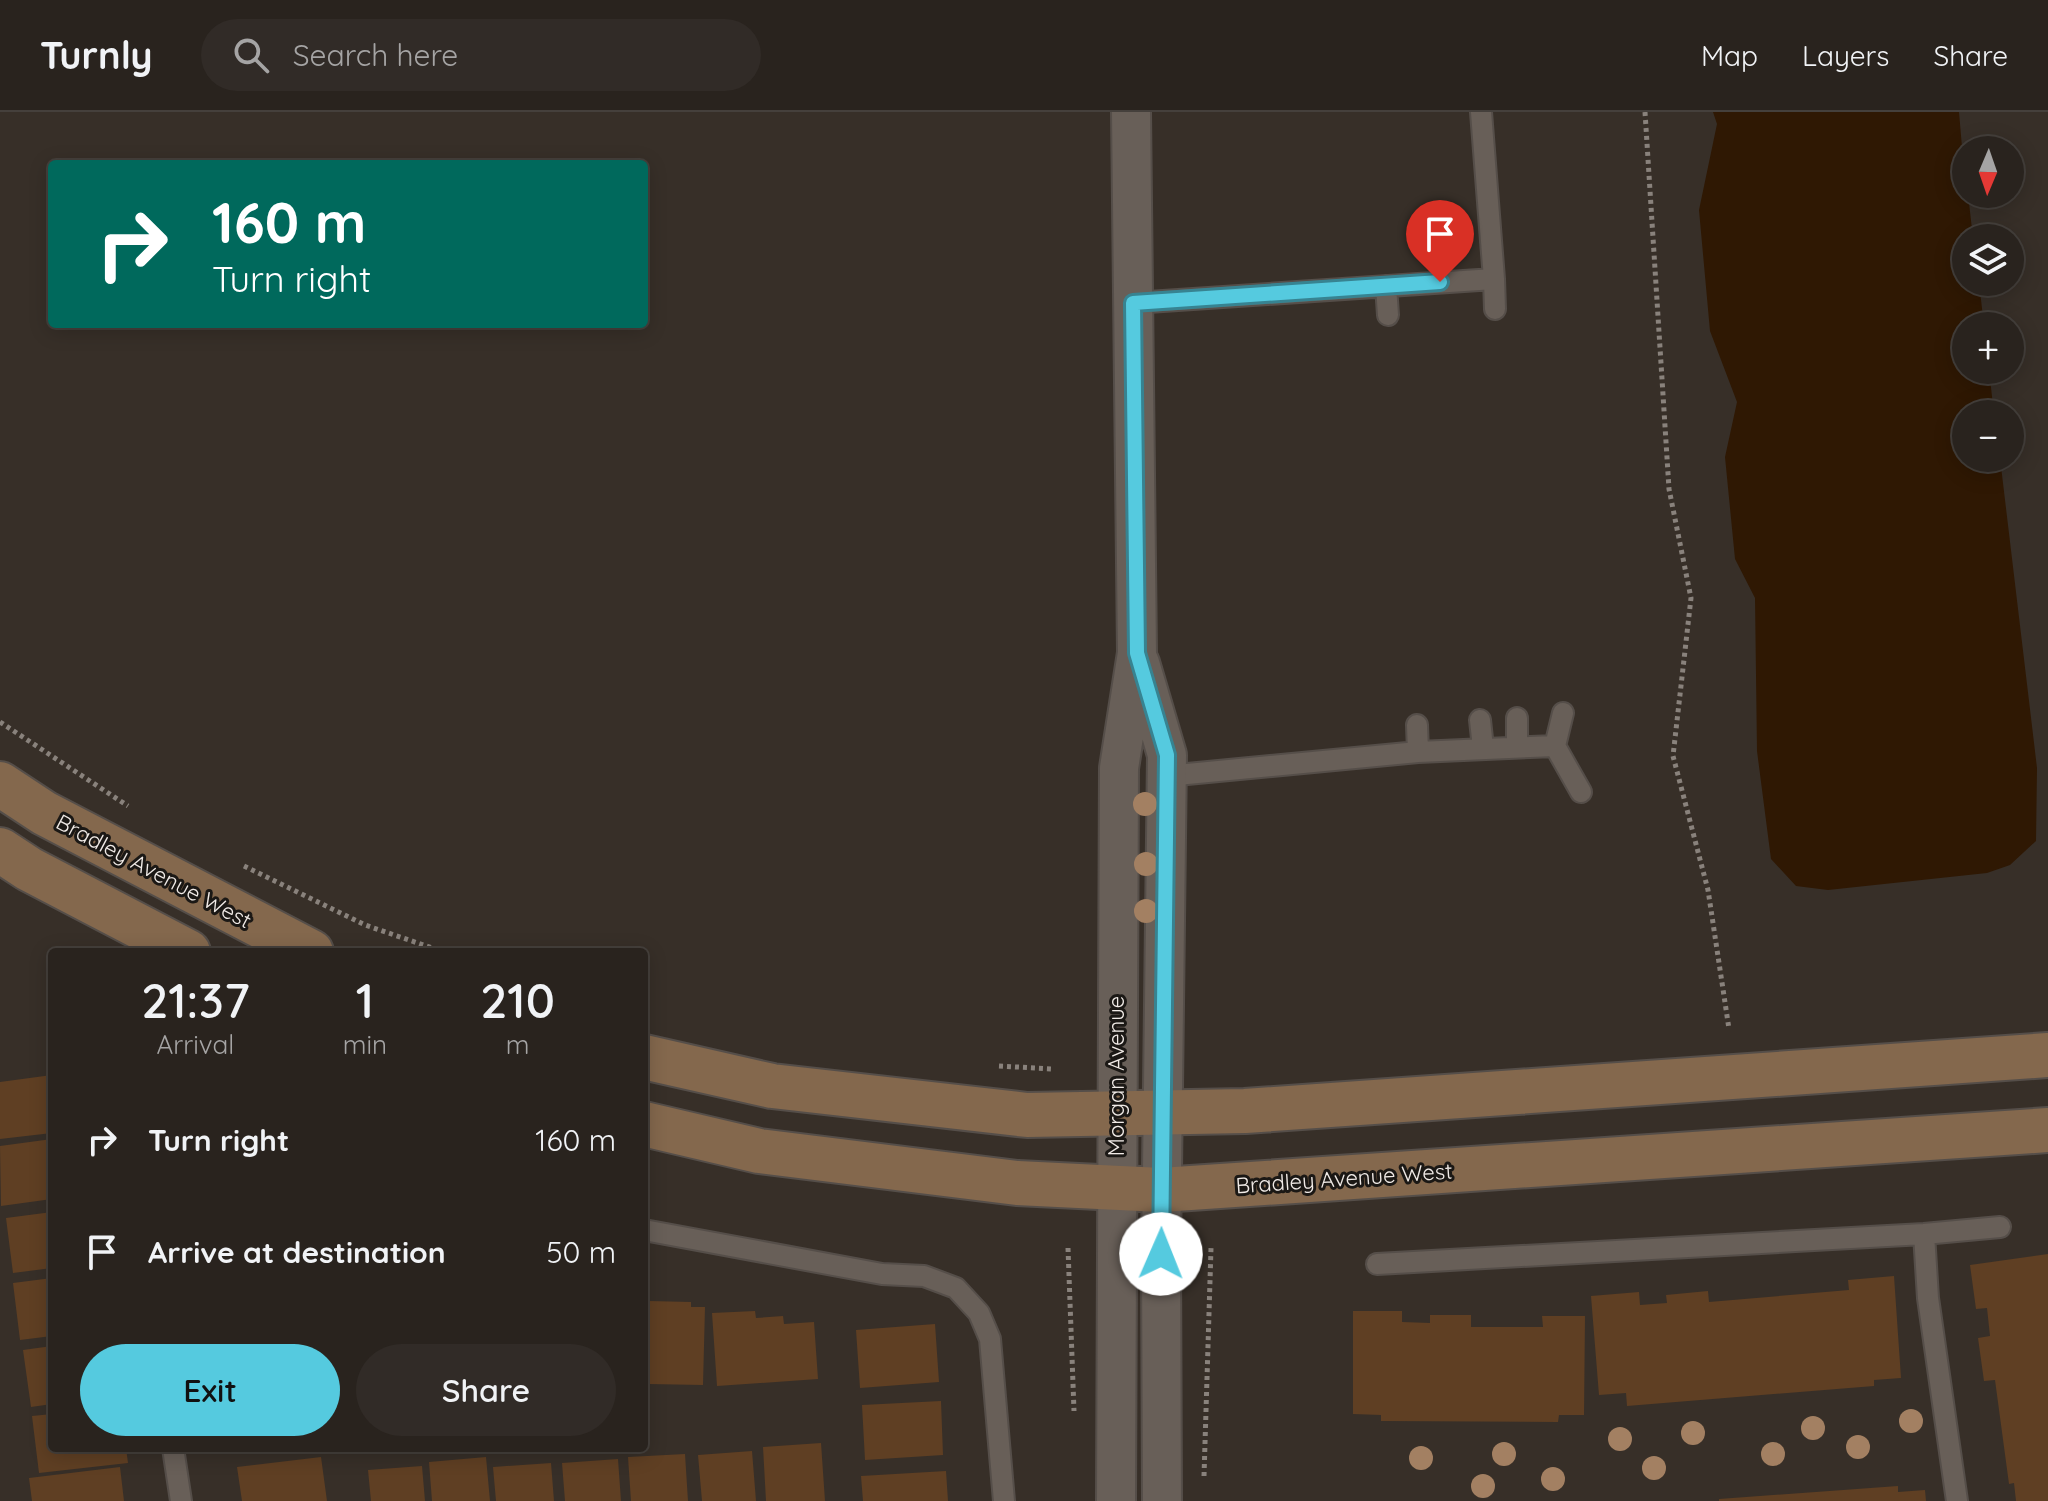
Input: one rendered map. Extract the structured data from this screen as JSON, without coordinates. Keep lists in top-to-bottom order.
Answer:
{
  "streets": {
    "main road": ["Bradley Avenue West"],
    "street": ["Morgan Avenue"]
  },
  "crossings": [
    ["Bradley Avenue West", "Morgan Avenue"]
  ],
  "north": "bottom",
  "page": {
    "header": "Turnly",
    "search": "Search here",
    "nav": ["Map", "Layers", "Share"],
    "map_buttons": ["+", "−"],
    "turn": ["160 m", "Turn right"],
    "eta": [
      "21:37",
      "Arrival",
      "1",
      "min",
      "210",
      "m"
    ],
    "list": [
      {
        "name": "Turn right",
        "value": "160 m"
      },
      {
        "name": "Arrive at destination",
        "value": "50 m"
      }
    ],
    "buttons": ["Exit", "Share"]
  }
}
